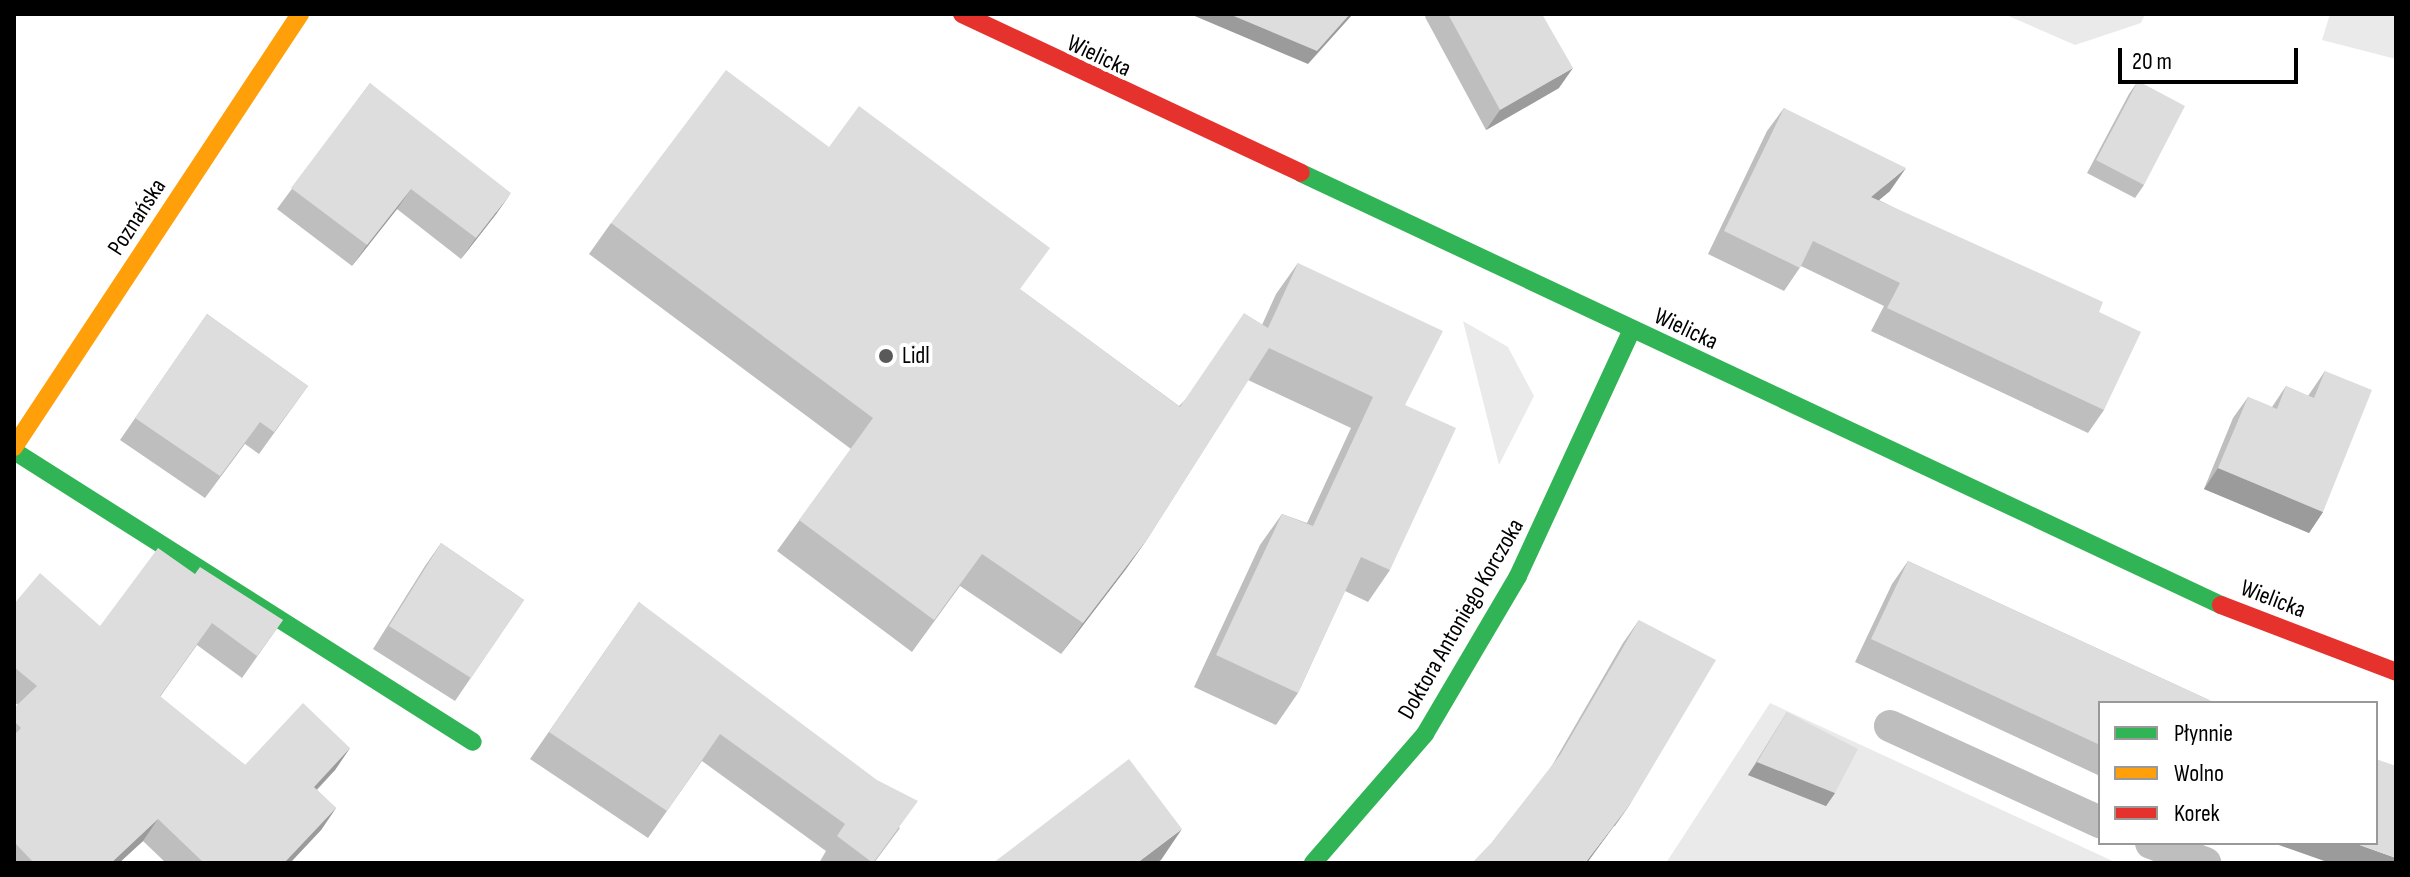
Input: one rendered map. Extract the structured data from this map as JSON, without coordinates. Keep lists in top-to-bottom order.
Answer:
{
  "streets": {
    "street": ["Wielicka", "Poznańska", "Doktora Antoniego Korczoka"]
  },
  "crossings": [
    ["Wielicka", "Doktora Antoniego Korczoka"]
  ],
  "places": ["Lidl"],
  "legend": ["Płynnie", "Wolno", "Korek"],
  "scale_bar": "20 m"
}
